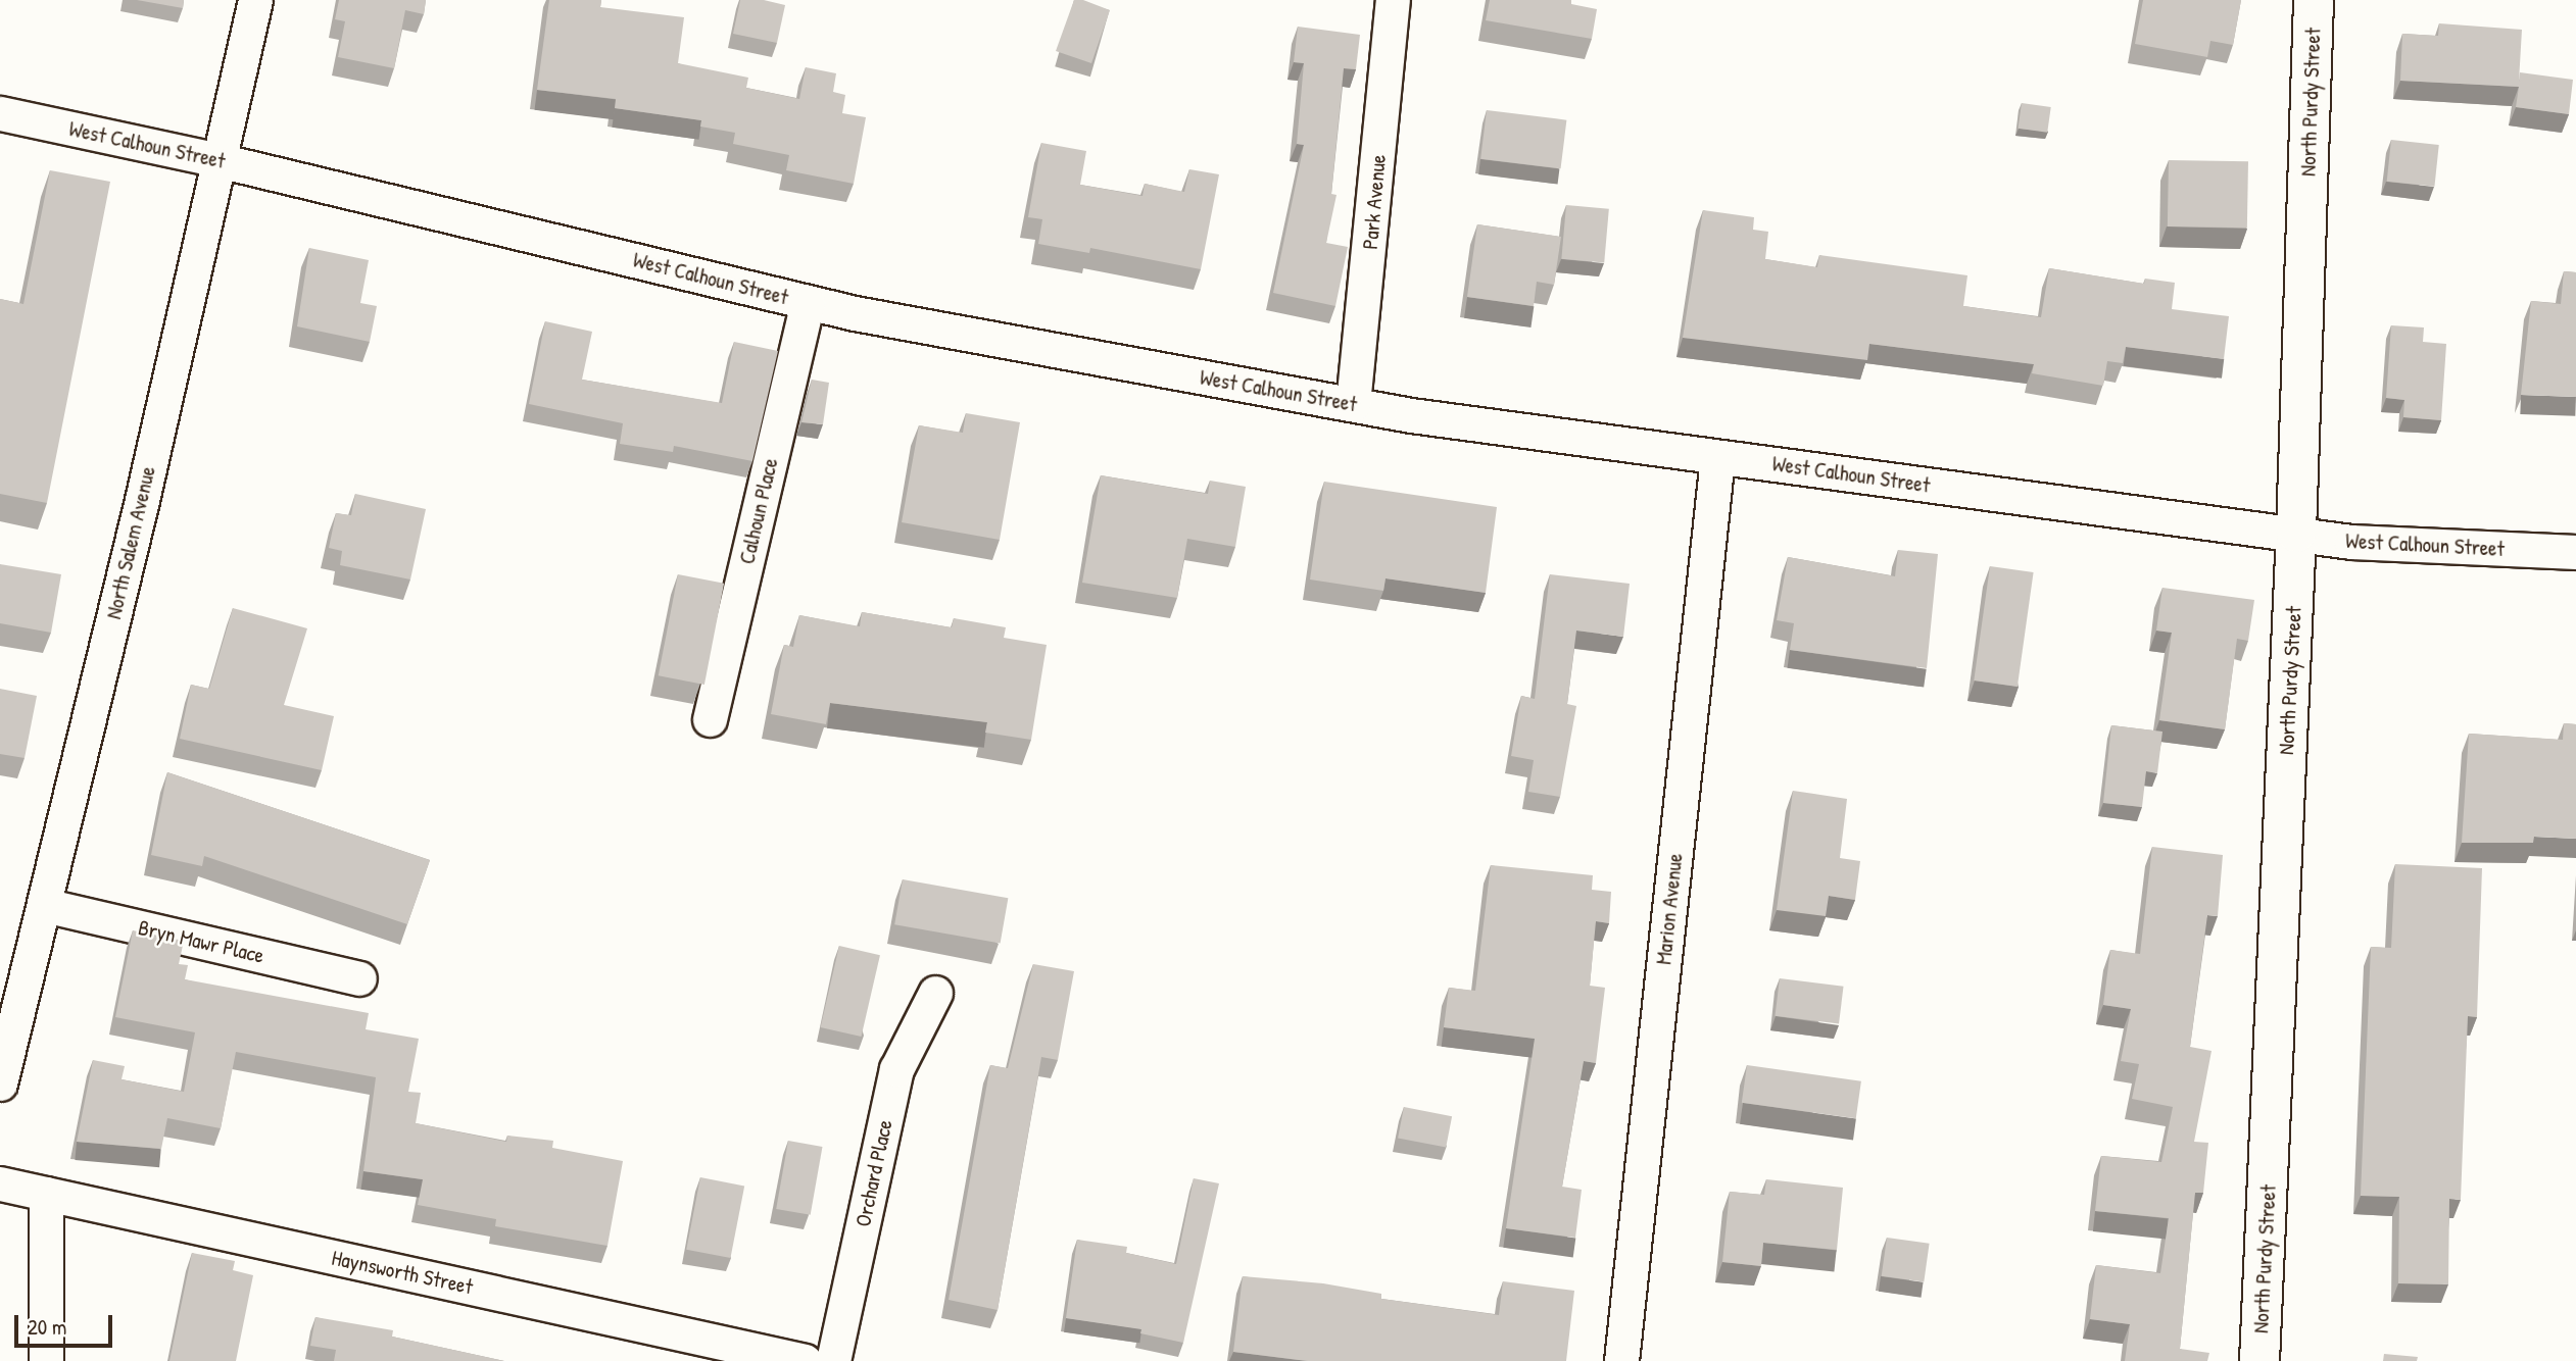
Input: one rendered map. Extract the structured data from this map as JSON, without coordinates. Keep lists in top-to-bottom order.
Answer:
{
  "streets": {
    "street": [
      "North Purdy Street",
      "West Calhoun Street",
      "Park Avenue",
      "Calhoun Place",
      "North Salem Avenue",
      "Marion Avenue",
      "Bryn Mawr Place",
      "Orchard Place",
      "Haynsworth Street"
    ]
  },
  "crossings": [
    ["North Purdy Street", "West Calhoun Street"],
    ["West Calhoun Street", "Park Avenue"],
    ["West Calhoun Street", "Calhoun Place"],
    ["West Calhoun Street", "North Salem Avenue"],
    ["West Calhoun Street", "Marion Avenue"],
    ["North Salem Avenue", "Bryn Mawr Place"]
  ],
  "scale_bar": "20 m"
}
